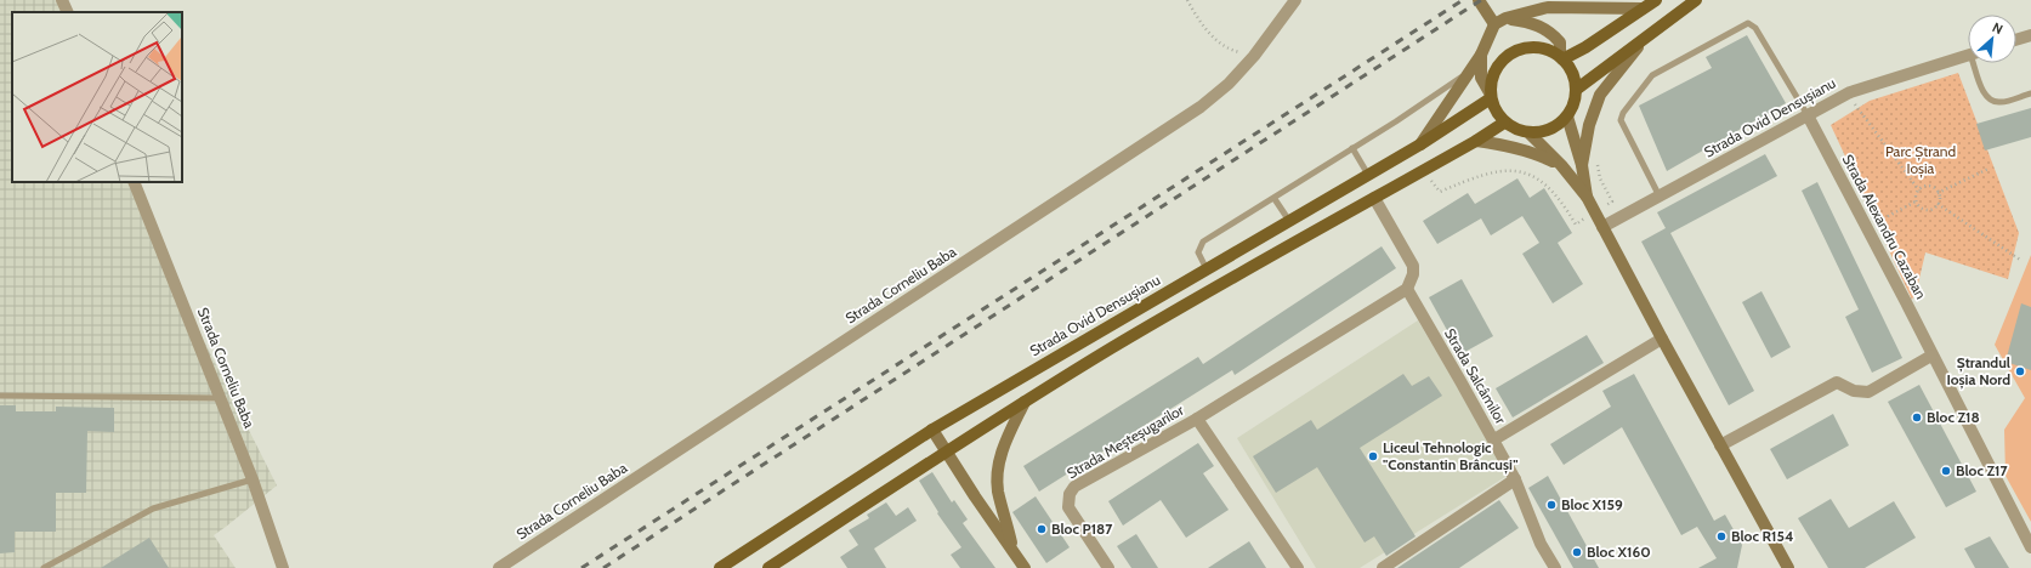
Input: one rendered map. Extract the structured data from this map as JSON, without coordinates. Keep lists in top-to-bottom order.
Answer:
{
  "streets": {
    "main road": ["Strada Ovid Densușianu"],
    "street": [
      "Strada Alexandru Cazaban",
      "Strada Corneliu Baba",
      "Strada Salcâmilor",
      "Strada Meșteșugarilor"
    ]
  },
  "crossings": [
    ["Strada Ovid Densușianu", "Strada Alexandru Cazaban"]
  ],
  "parks": ["Parc Ștrand Ioșia"],
  "places": [
    "Ștrandul Ioșia Nord",
    "Bloc Z18",
    "Liceul Tehnologic \"Constantin Brâncuși\"",
    "Bloc Z17",
    "Bloc X159",
    "Bloc P187",
    "Bloc R154",
    "Bloc X160"
  ],
  "north": "top right"
}
